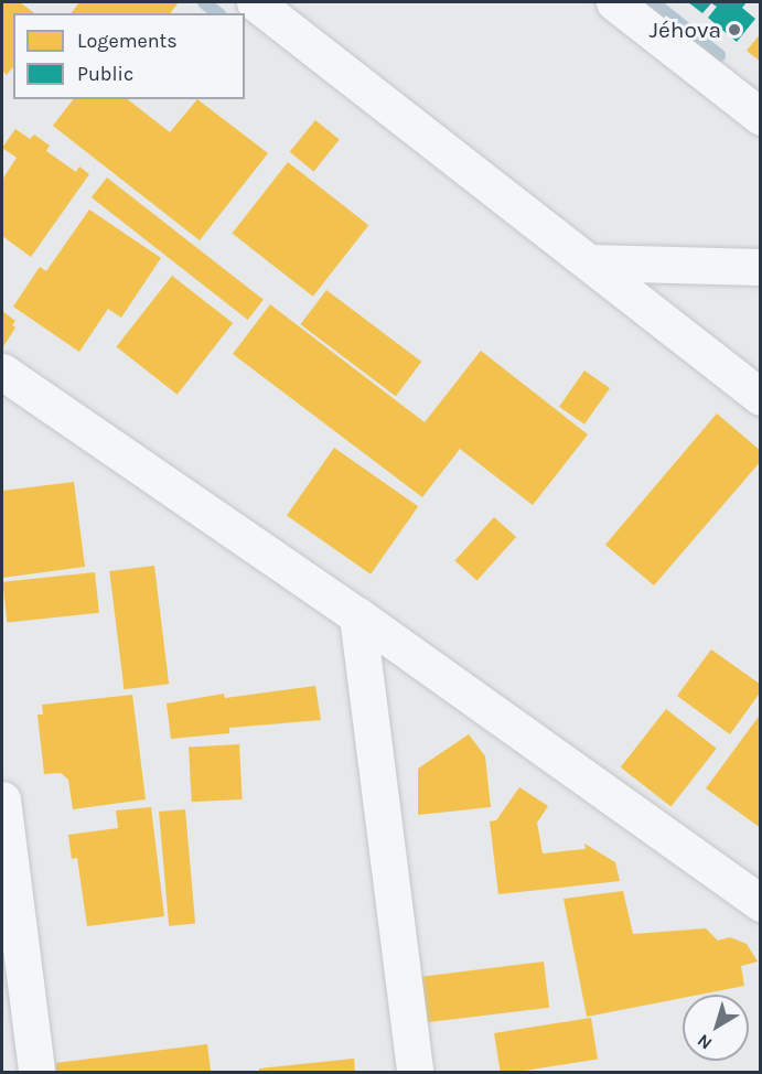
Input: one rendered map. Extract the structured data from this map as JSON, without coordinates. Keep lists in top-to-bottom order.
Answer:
{
  "places": ["Jéhova"],
  "legend": ["Logements", "Public"],
  "north": "bottom left"
}
